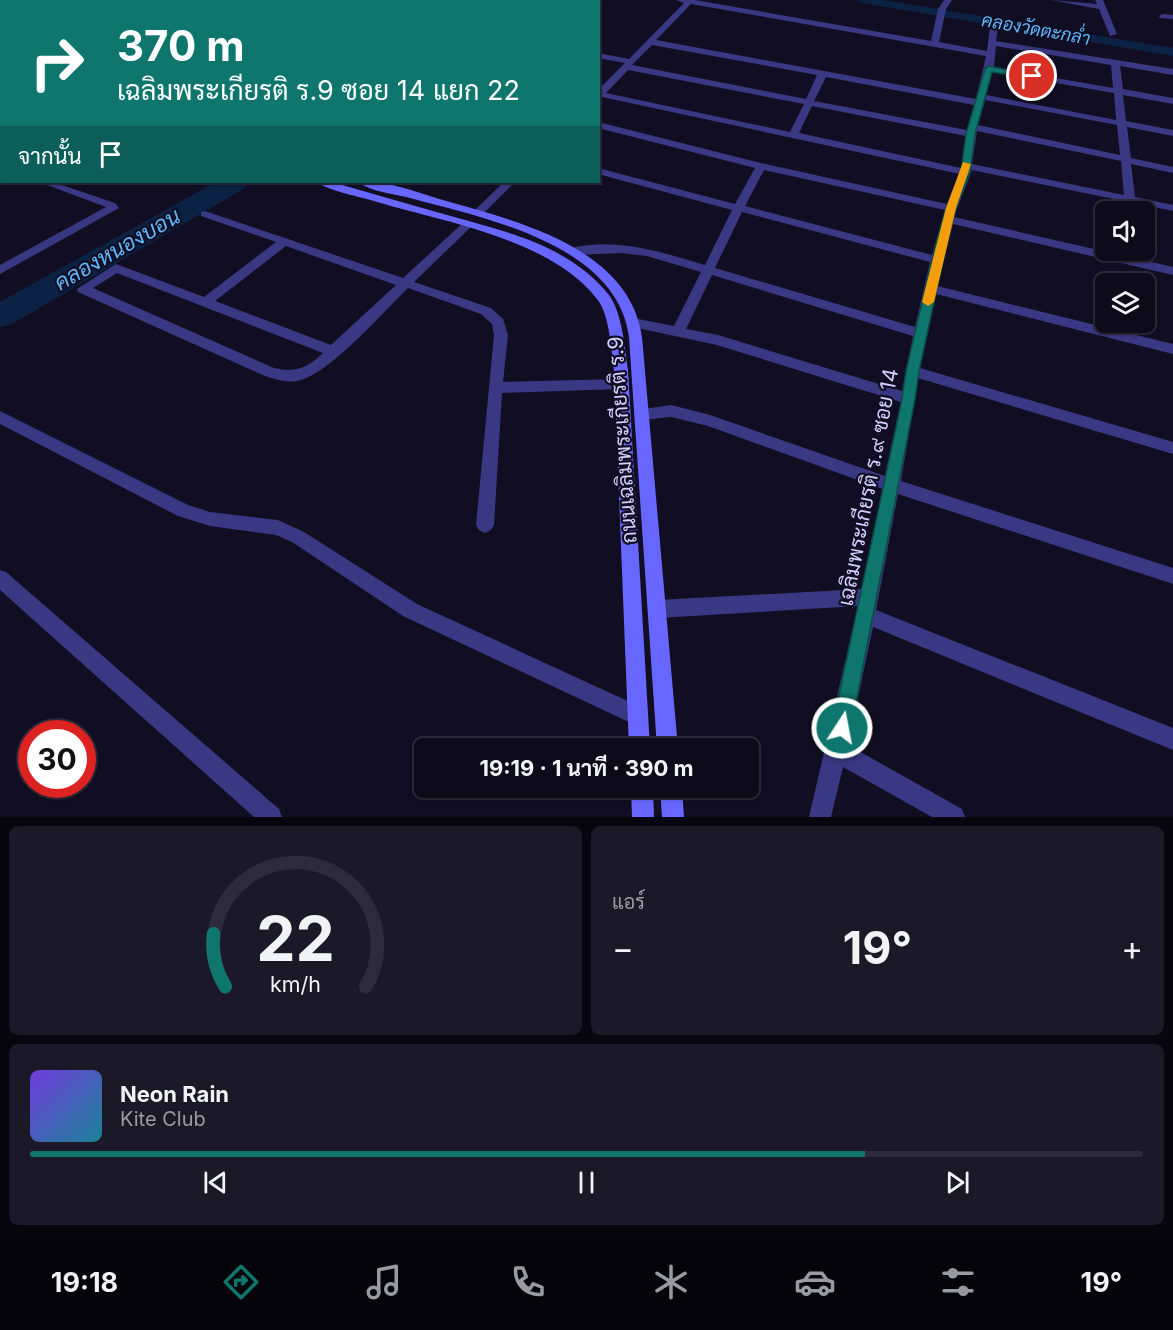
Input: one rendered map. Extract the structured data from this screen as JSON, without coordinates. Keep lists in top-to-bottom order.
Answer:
{
  "streets": {
    "main road": ["ถนนเฉลิมพระเกียรติ ร.9"],
    "street": ["เฉลิมพระเกียรติ ร.๙ ซอย 14"]
  },
  "water": ["คลองวัดตะกล่ำ", "คลองหนองบอน"],
  "page": {
    "turn": ["370 m", "เฉลิมพระเกียรติ ร.9 ซอย 14 แยก 22"],
    "then": "จากนั้น",
    "limit": "30",
    "trip": "19:19 · 1 นาที · 390 m",
    "tile": "แอร์",
    "heat": ["−", "19°", "+"],
    "song": ["Neon Rain", "Kite Club"],
    "tabs": ["19:18", "19°"],
    "gauge": ["22", "km/h"]
  }
}
